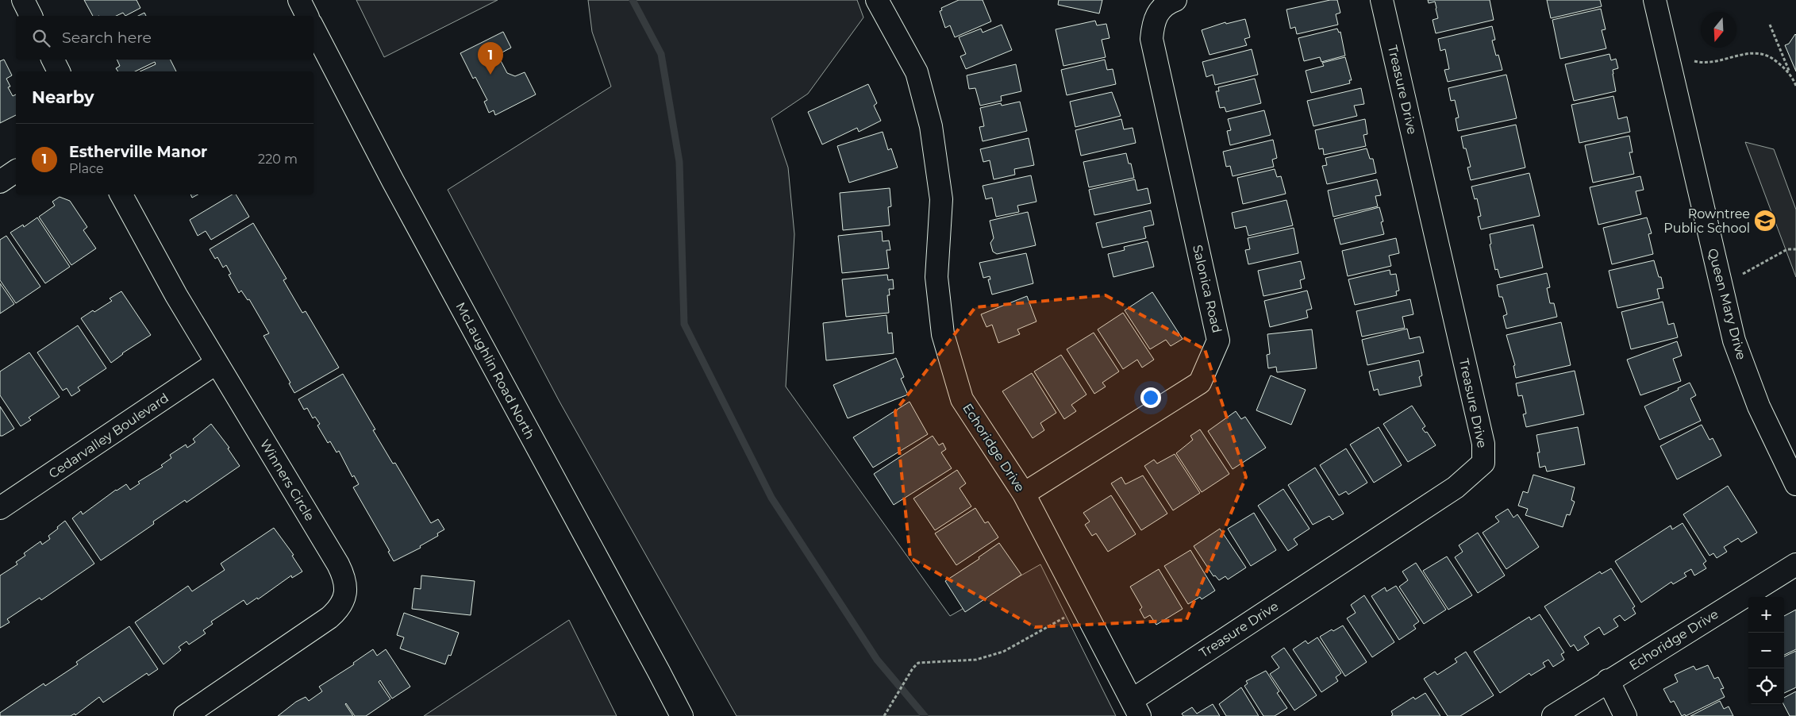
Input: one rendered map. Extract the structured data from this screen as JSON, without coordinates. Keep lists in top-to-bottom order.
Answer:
{
  "streets": {
    "street": [
      "Treasure Drive",
      "Salonica Road",
      "Queen Mary Drive",
      "McLaughlin Road North",
      "Cedarvalley Boulevard",
      "Echoridge Drive",
      "Winners Circle"
    ]
  },
  "crossings": [
    ["Treasure Drive", "Echoridge Drive"],
    ["Salonica Road", "Echoridge Drive"],
    ["Cedarvalley Boulevard", "Winners Circle"]
  ],
  "places": {
    "school or university": ["Rowntree Public School"]
  },
  "north": "bottom",
  "page": {
    "search": "Search here",
    "pins": "1",
    "heading": "Nearby",
    "list": [
      {
        "mark": "1",
        "name": "Estherville Manor",
        "note": "Place",
        "value": "220 m"
      }
    ],
    "map_buttons": ["+", "−"]
  }
}
